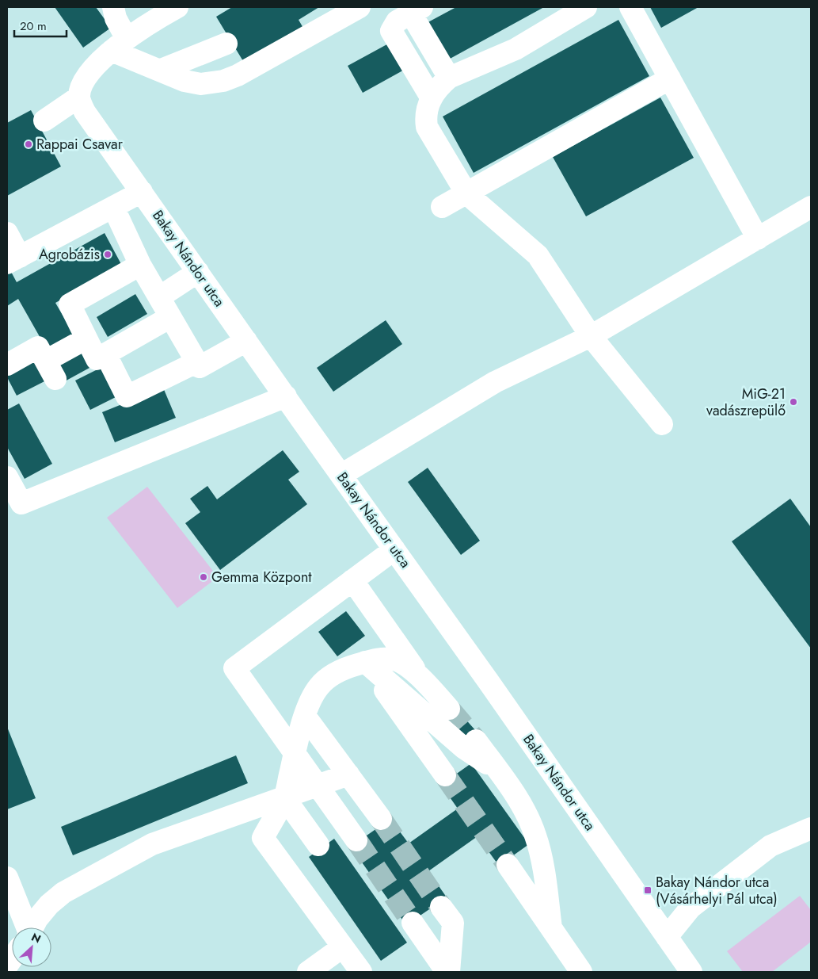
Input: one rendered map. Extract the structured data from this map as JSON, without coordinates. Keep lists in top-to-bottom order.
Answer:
{
  "streets": {
    "street": ["Bakay Nándor utca"]
  },
  "places": {
    "other": [
      "Rappai Csavar",
      "Agrobázis",
      "MiG-21 vadászrepülő",
      "Gemma Központ"
    ],
    "transit": ["Bakay Nándor utca (Vásárhelyi Pál utca)"]
  },
  "scale_bar": "20 m",
  "north": "top right"
}
